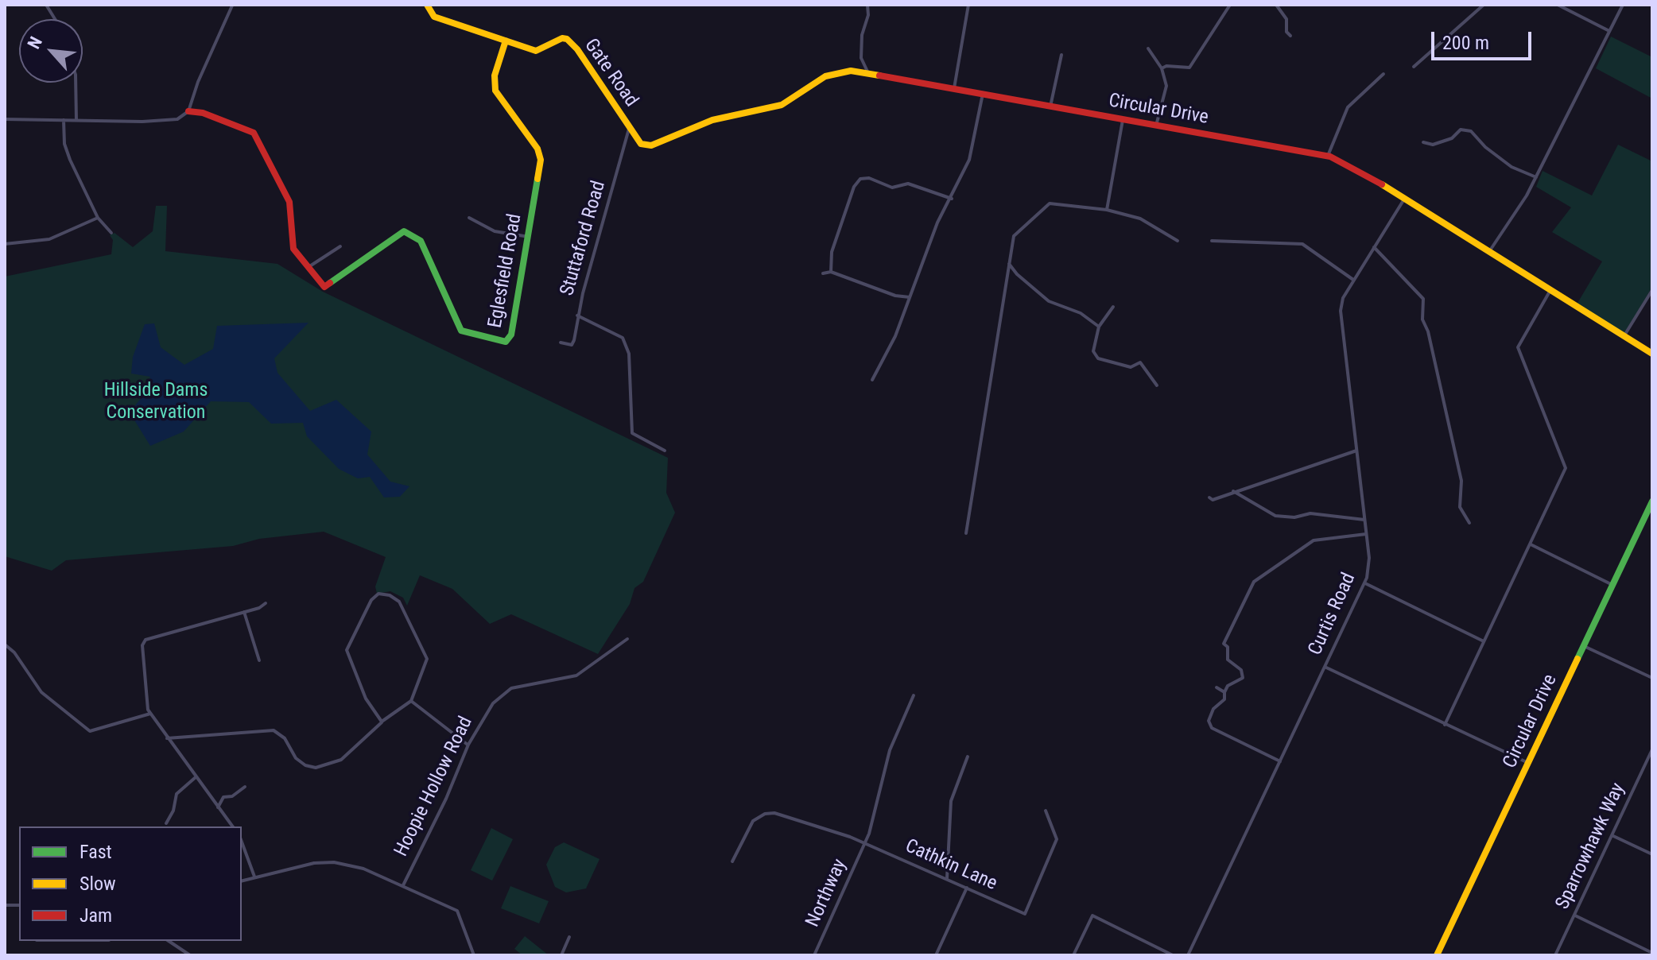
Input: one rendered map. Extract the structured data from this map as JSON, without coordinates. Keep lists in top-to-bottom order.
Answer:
{
  "streets": {
    "street": [
      "Gate Road",
      "Circular Drive",
      "Stuttaford Road",
      "Eglesfield Road",
      "Curtis Road",
      "Hoopie Hollow Road",
      "Sparrowhawk Way",
      "Cathkin Lane",
      "Northway"
    ]
  },
  "crossings": [
    ["Gate Road", "Circular Drive"],
    ["Gate Road", "Stuttaford Road"],
    ["Gate Road", "Eglesfield Road"],
    ["Circular Drive", "Stuttaford Road"],
    ["Circular Drive", "Curtis Road"],
    ["Cathkin Lane", "Northway"]
  ],
  "parks": ["Hillside Dams Conservation"],
  "legend": ["Fast", "Slow", "Jam"],
  "scale_bar": "200 m",
  "north": "top left"
}
